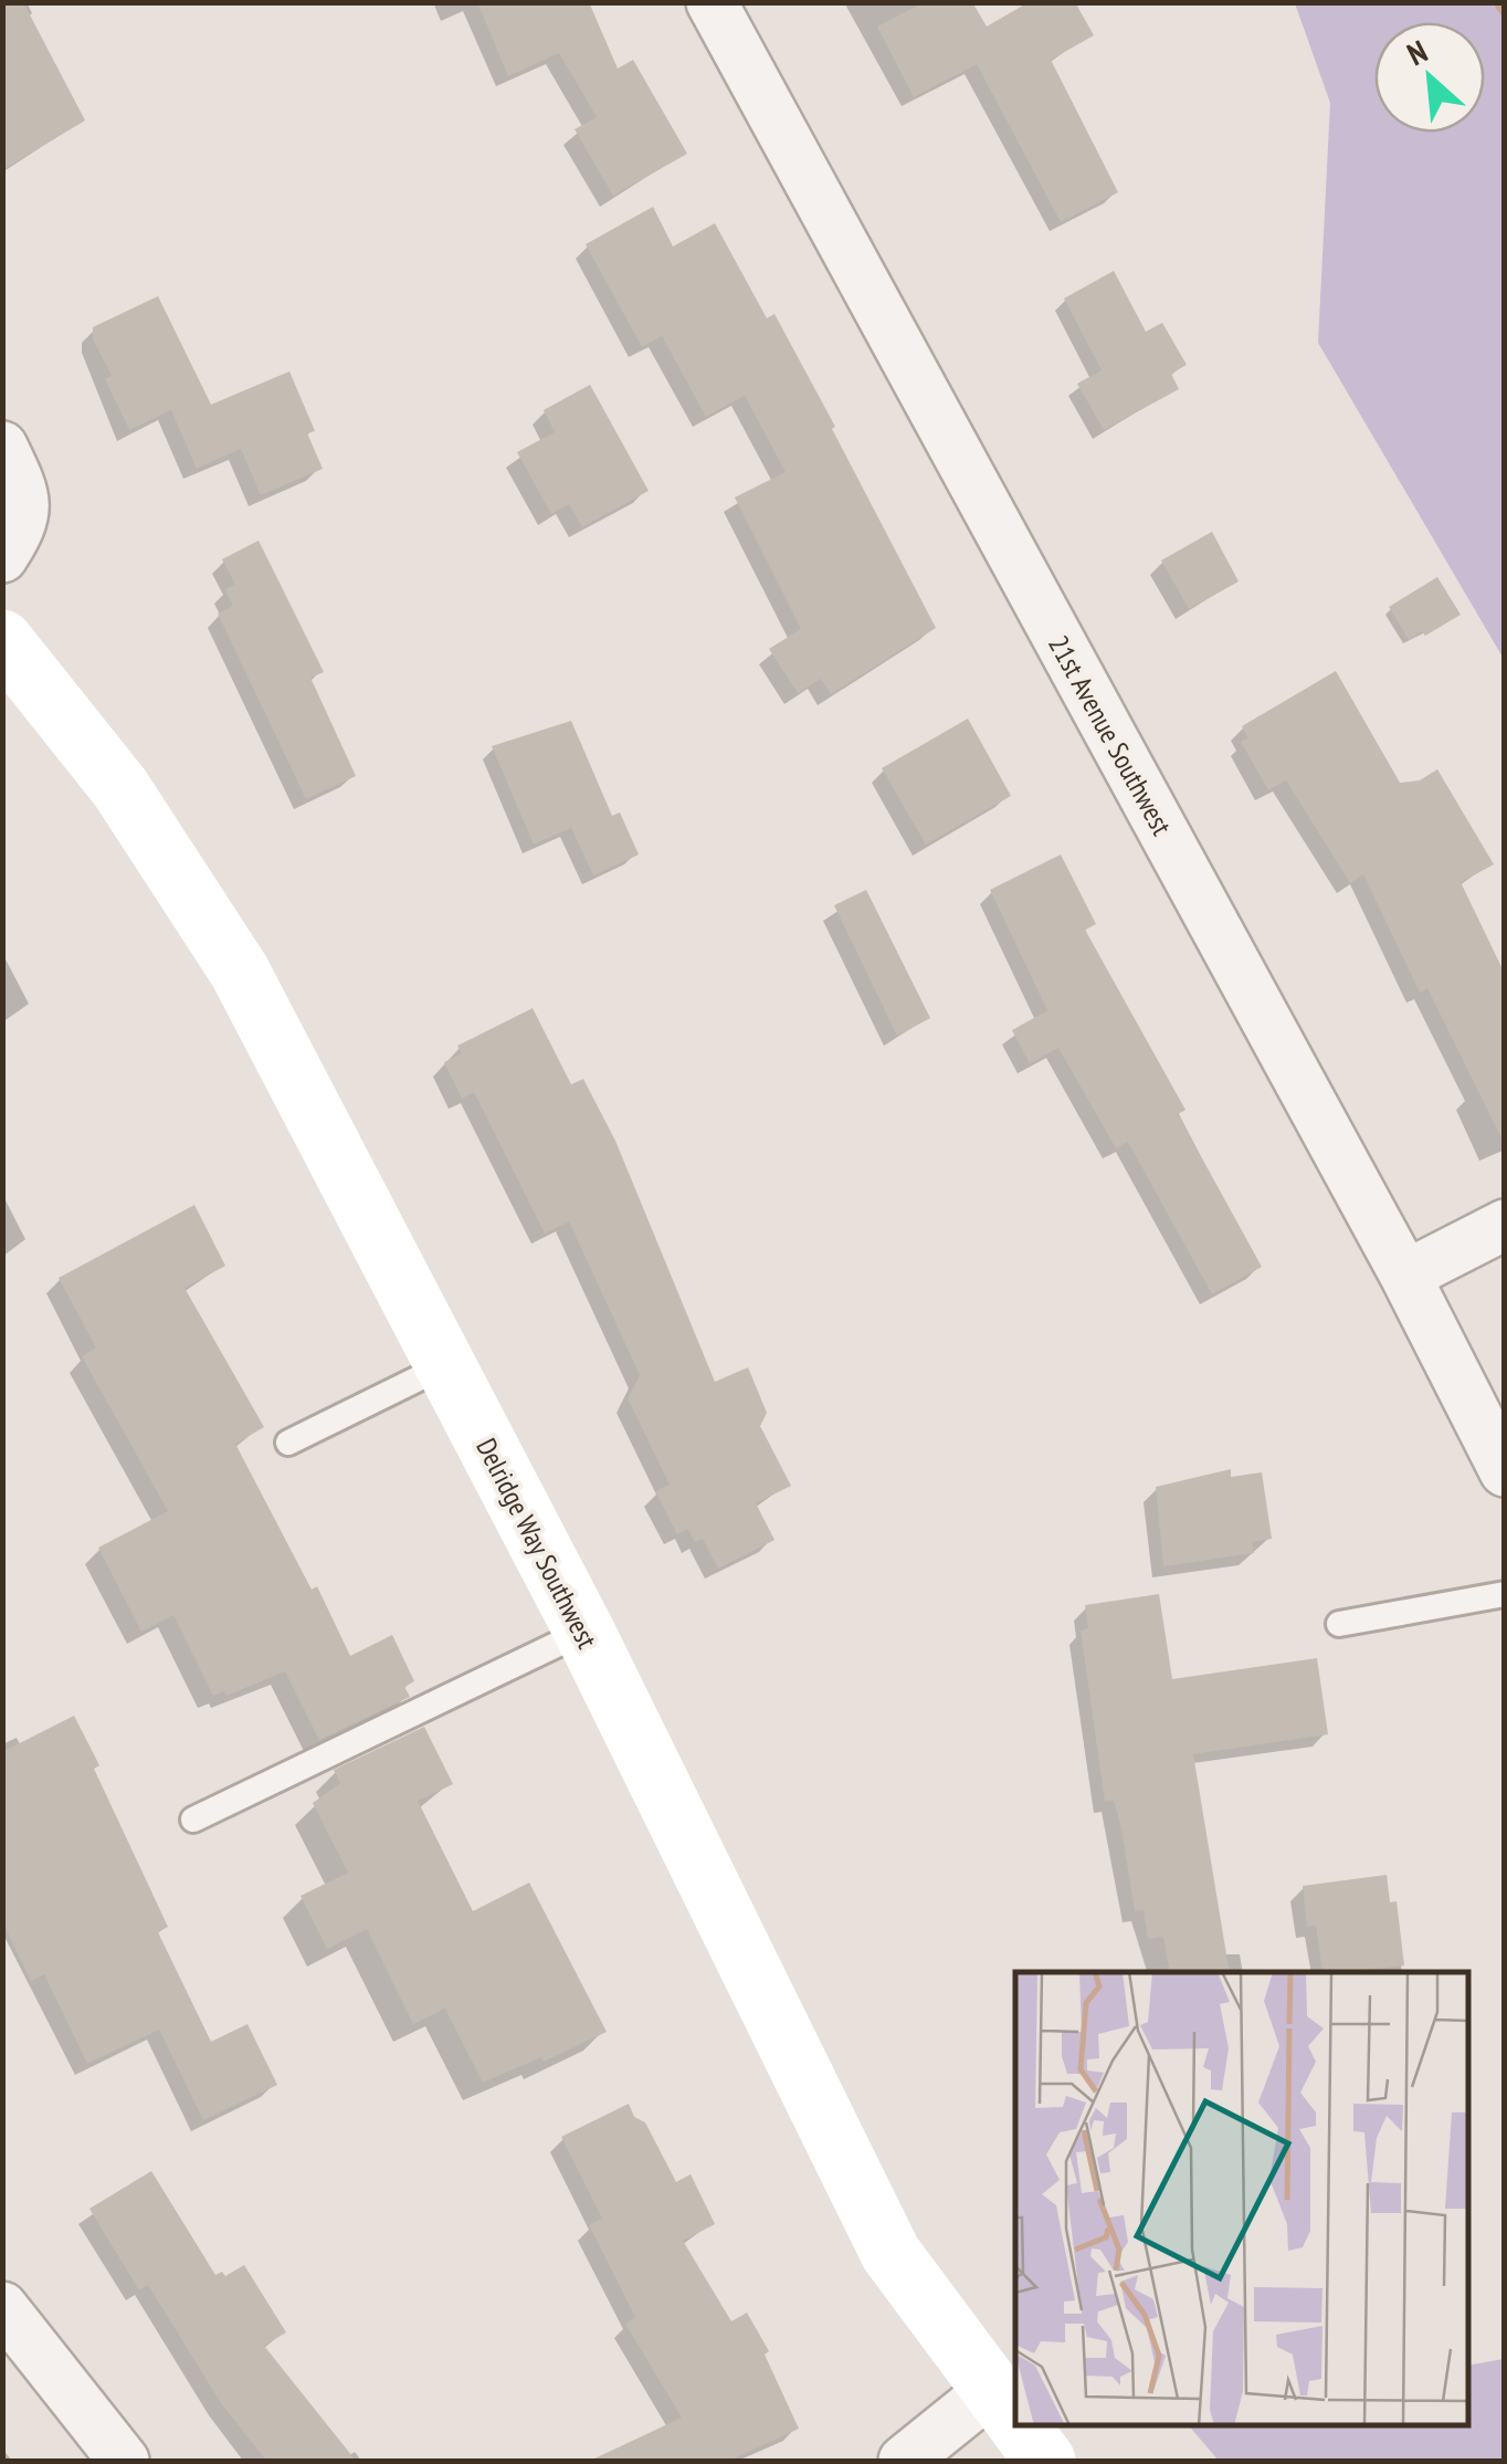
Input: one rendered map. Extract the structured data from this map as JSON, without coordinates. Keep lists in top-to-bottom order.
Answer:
{
  "streets": {
    "main road": ["Delridge Way Southwest"],
    "street": ["21st Avenue Southwest"]
  },
  "north": "top left"
}
